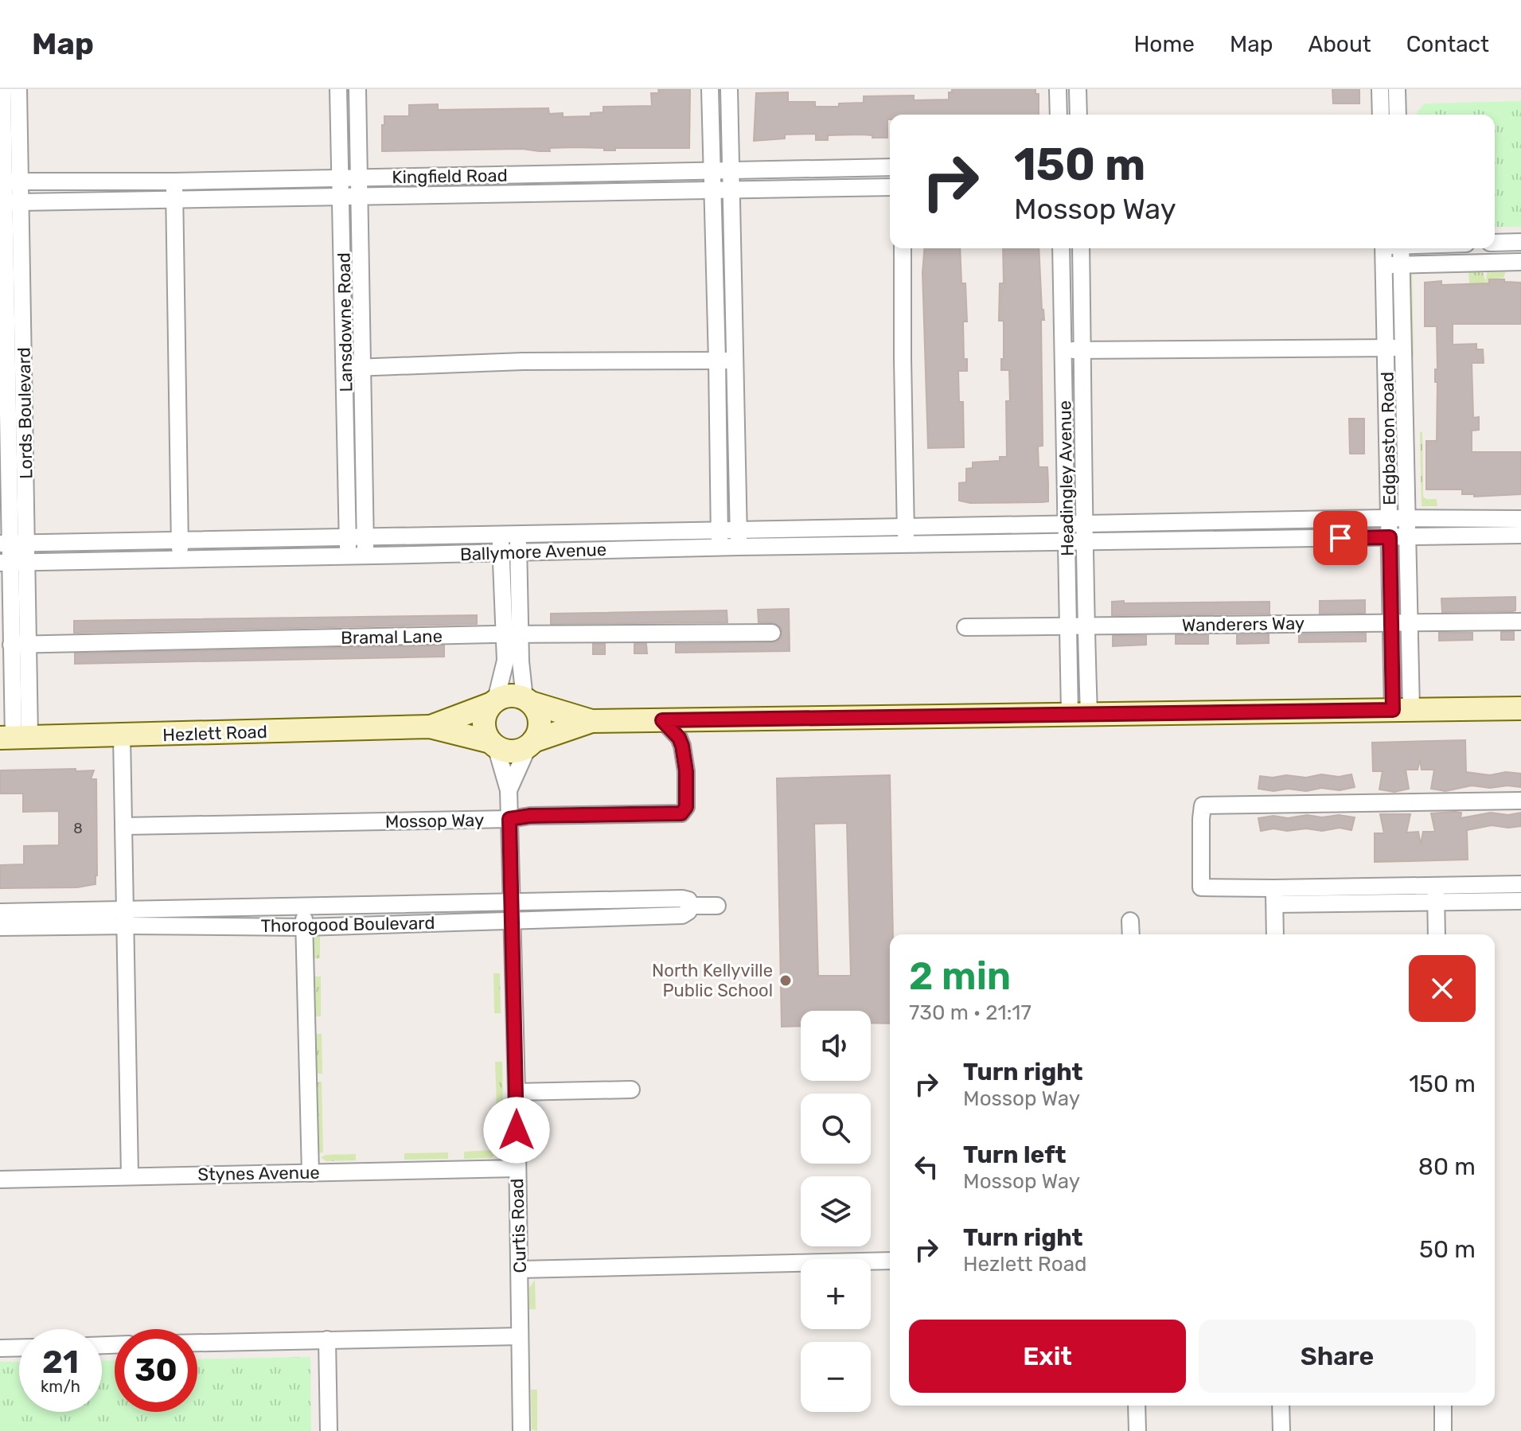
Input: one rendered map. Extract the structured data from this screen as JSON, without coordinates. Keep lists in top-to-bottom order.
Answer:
{
  "streets": {
    "main road": ["Hezlett Road"],
    "street": [
      "Kingfield Road",
      "Lansdowne Road",
      "Lords Boulevard",
      "Edgbaston Road",
      "Headingley Avenue",
      "Ballymore Avenue",
      "Wanderers Way",
      "Bramal Lane",
      "Mossop Way",
      "Thorogood Boulevard",
      "Stynes Avenue",
      "Curtis Road"
    ]
  },
  "crossings": [
    ["Kingfield Road", "Lansdowne Road"],
    ["Kingfield Road", "Lords Boulevard"],
    ["Lansdowne Road", "Ballymore Avenue"],
    ["Lords Boulevard", "Ballymore Avenue"],
    ["Lords Boulevard", "Bramal Lane"],
    ["Lords Boulevard", "Hezlett Road"],
    ["Edgbaston Road", "Ballymore Avenue"],
    ["Edgbaston Road", "Wanderers Way"],
    ["Headingley Avenue", "Ballymore Avenue"],
    ["Headingley Avenue", "Wanderers Way"],
    ["Hezlett Road", "Curtis Road"],
    ["Mossop Way", "Curtis Road"],
    ["Thorogood Boulevard", "Curtis Road"],
    ["Stynes Avenue", "Curtis Road"]
  ],
  "places": ["North Kellyville Public School"],
  "house_numbers": ["8"],
  "page": {
    "header": "Map",
    "nav": [
      "Home",
      "Map",
      "About",
      "Contact"
    ],
    "turn": ["150 m", "Mossop Way"],
    "heading": ["2 min", "730 m · 21:17"],
    "map_buttons": ["+", "−"],
    "list": [
      {
        "name": "Turn right",
        "note": "Mossop Way",
        "value": "150 m"
      },
      {
        "name": "Turn left",
        "note": "Mossop Way",
        "value": "80 m"
      },
      {
        "name": "Turn right",
        "note": "Hezlett Road",
        "value": "50 m"
      }
    ],
    "buttons": ["Exit", "Share"],
    "speed": "21 km/h",
    "limit": "30"
  }
}
